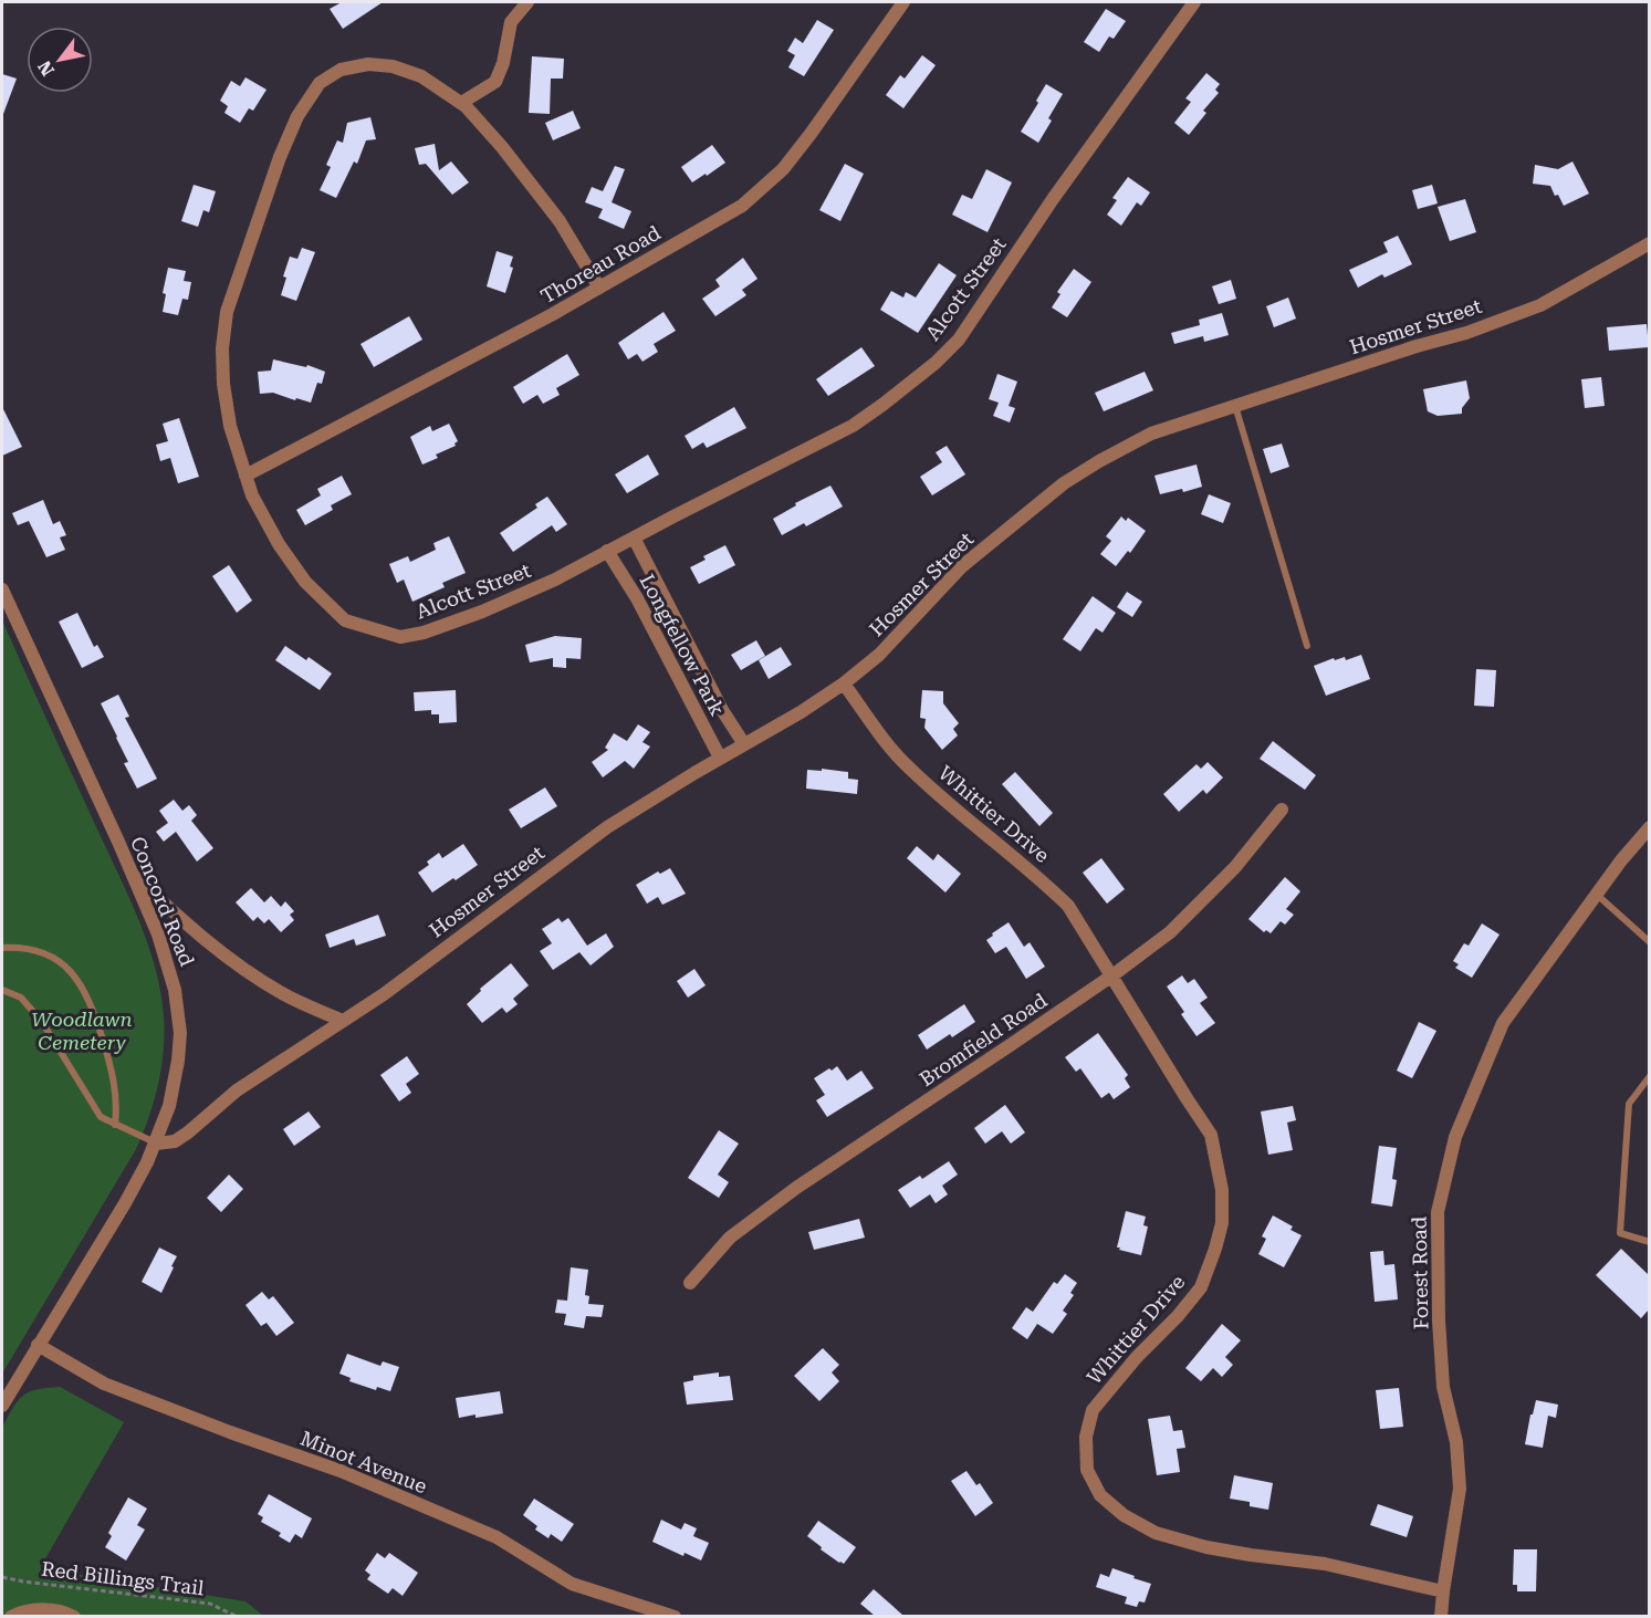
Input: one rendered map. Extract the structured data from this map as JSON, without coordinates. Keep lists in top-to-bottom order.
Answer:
{
  "streets": {
    "street": [
      "Thoreau Road",
      "Alcott Street",
      "Hosmer Street",
      "Longfellow Park",
      "Whittier Drive",
      "Concord Road",
      "Bromfield Road",
      "Forest Road",
      "Minot Avenue"
    ],
    "path": ["Red Billings Trail"]
  },
  "crossings": [
    ["Thoreau Road", "Alcott Street"],
    ["Alcott Street", "Longfellow Park"],
    ["Hosmer Street", "Longfellow Park"],
    ["Hosmer Street", "Whittier Drive"],
    ["Hosmer Street", "Concord Road"],
    ["Whittier Drive", "Bromfield Road"],
    ["Whittier Drive", "Forest Road"],
    ["Concord Road", "Minot Avenue"]
  ],
  "parks": ["Woodlawn Cemetery"],
  "north": "bottom left"
}
